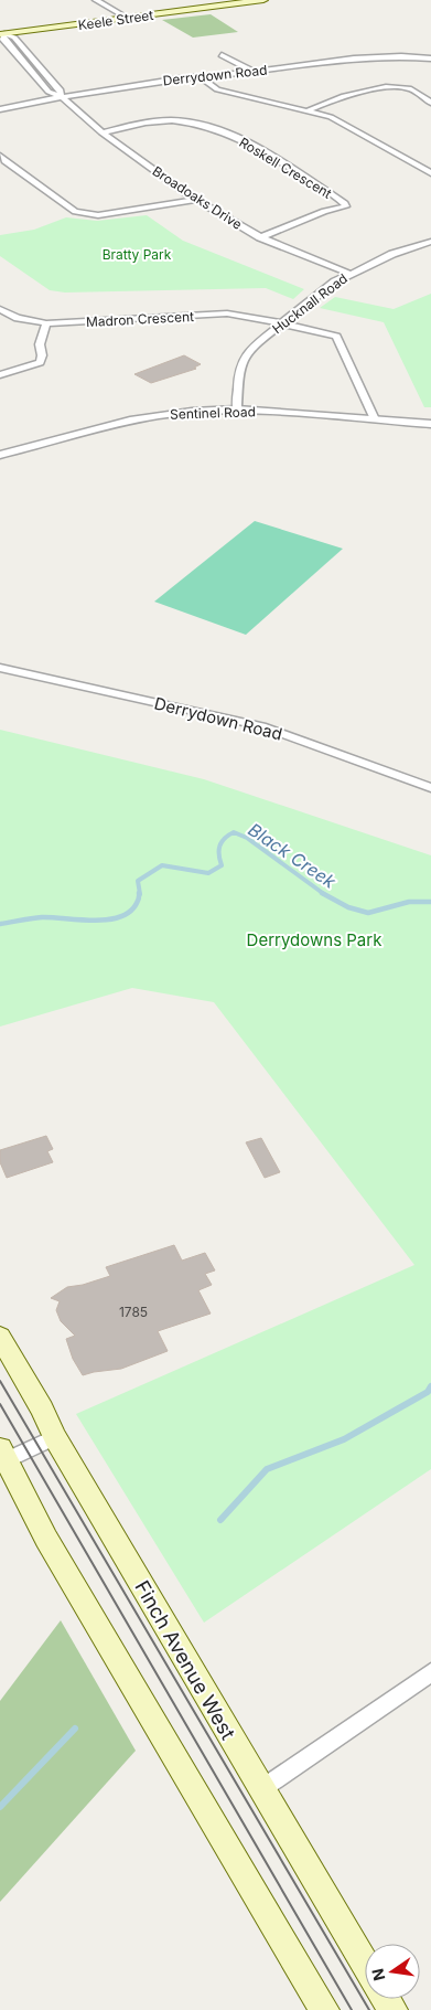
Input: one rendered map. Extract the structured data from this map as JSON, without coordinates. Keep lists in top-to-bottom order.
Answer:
{
  "streets": {
    "main road": ["Keele Street", "Finch Avenue West"],
    "street": [
      "Derrydown Road",
      "Roskell Crescent",
      "Broadoaks Drive",
      "Hucknall Road",
      "Madron Crescent",
      "Sentinel Road"
    ]
  },
  "crossings": [
    ["Keele Street", "Broadoaks Drive"],
    ["Derrydown Road", "Broadoaks Drive"],
    ["Roskell Crescent", "Broadoaks Drive"],
    ["Broadoaks Drive", "Hucknall Road"],
    ["Hucknall Road", "Madron Crescent"],
    ["Hucknall Road", "Sentinel Road"],
    ["Madron Crescent", "Sentinel Road"]
  ],
  "water": ["Black Creek"],
  "parks": ["Bratty Park", "Derrydowns Park"],
  "house_numbers": ["1785"],
  "north": "left"
}
